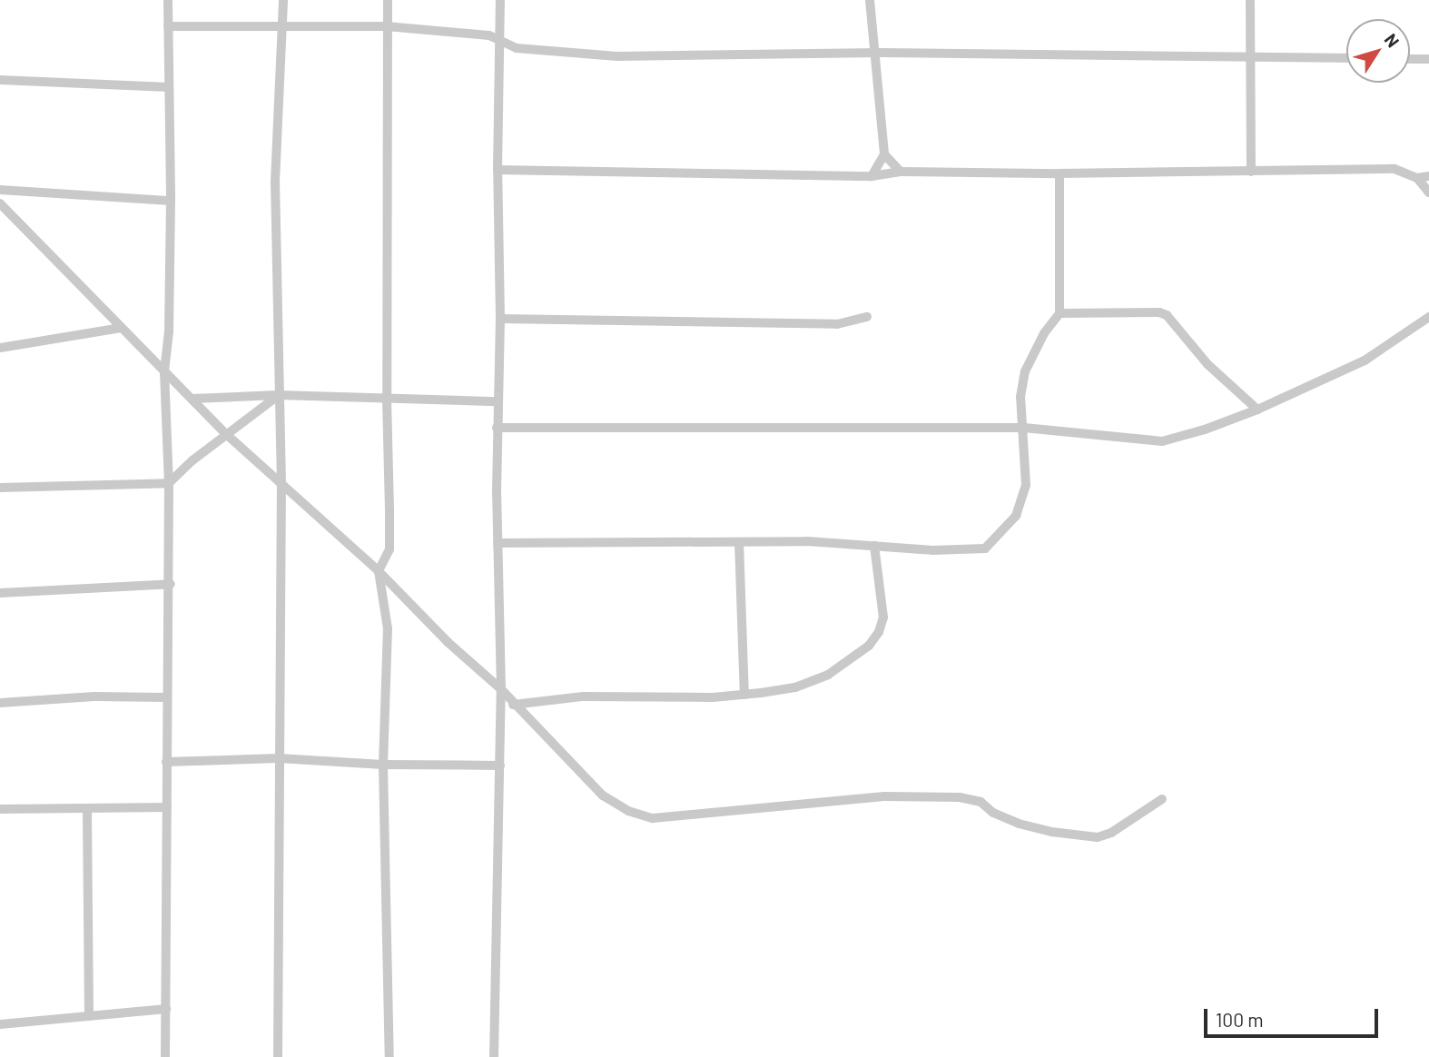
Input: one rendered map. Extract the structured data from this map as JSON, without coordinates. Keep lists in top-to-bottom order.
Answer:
{
  "scale_bar": "100 m",
  "north": "top right"
}
